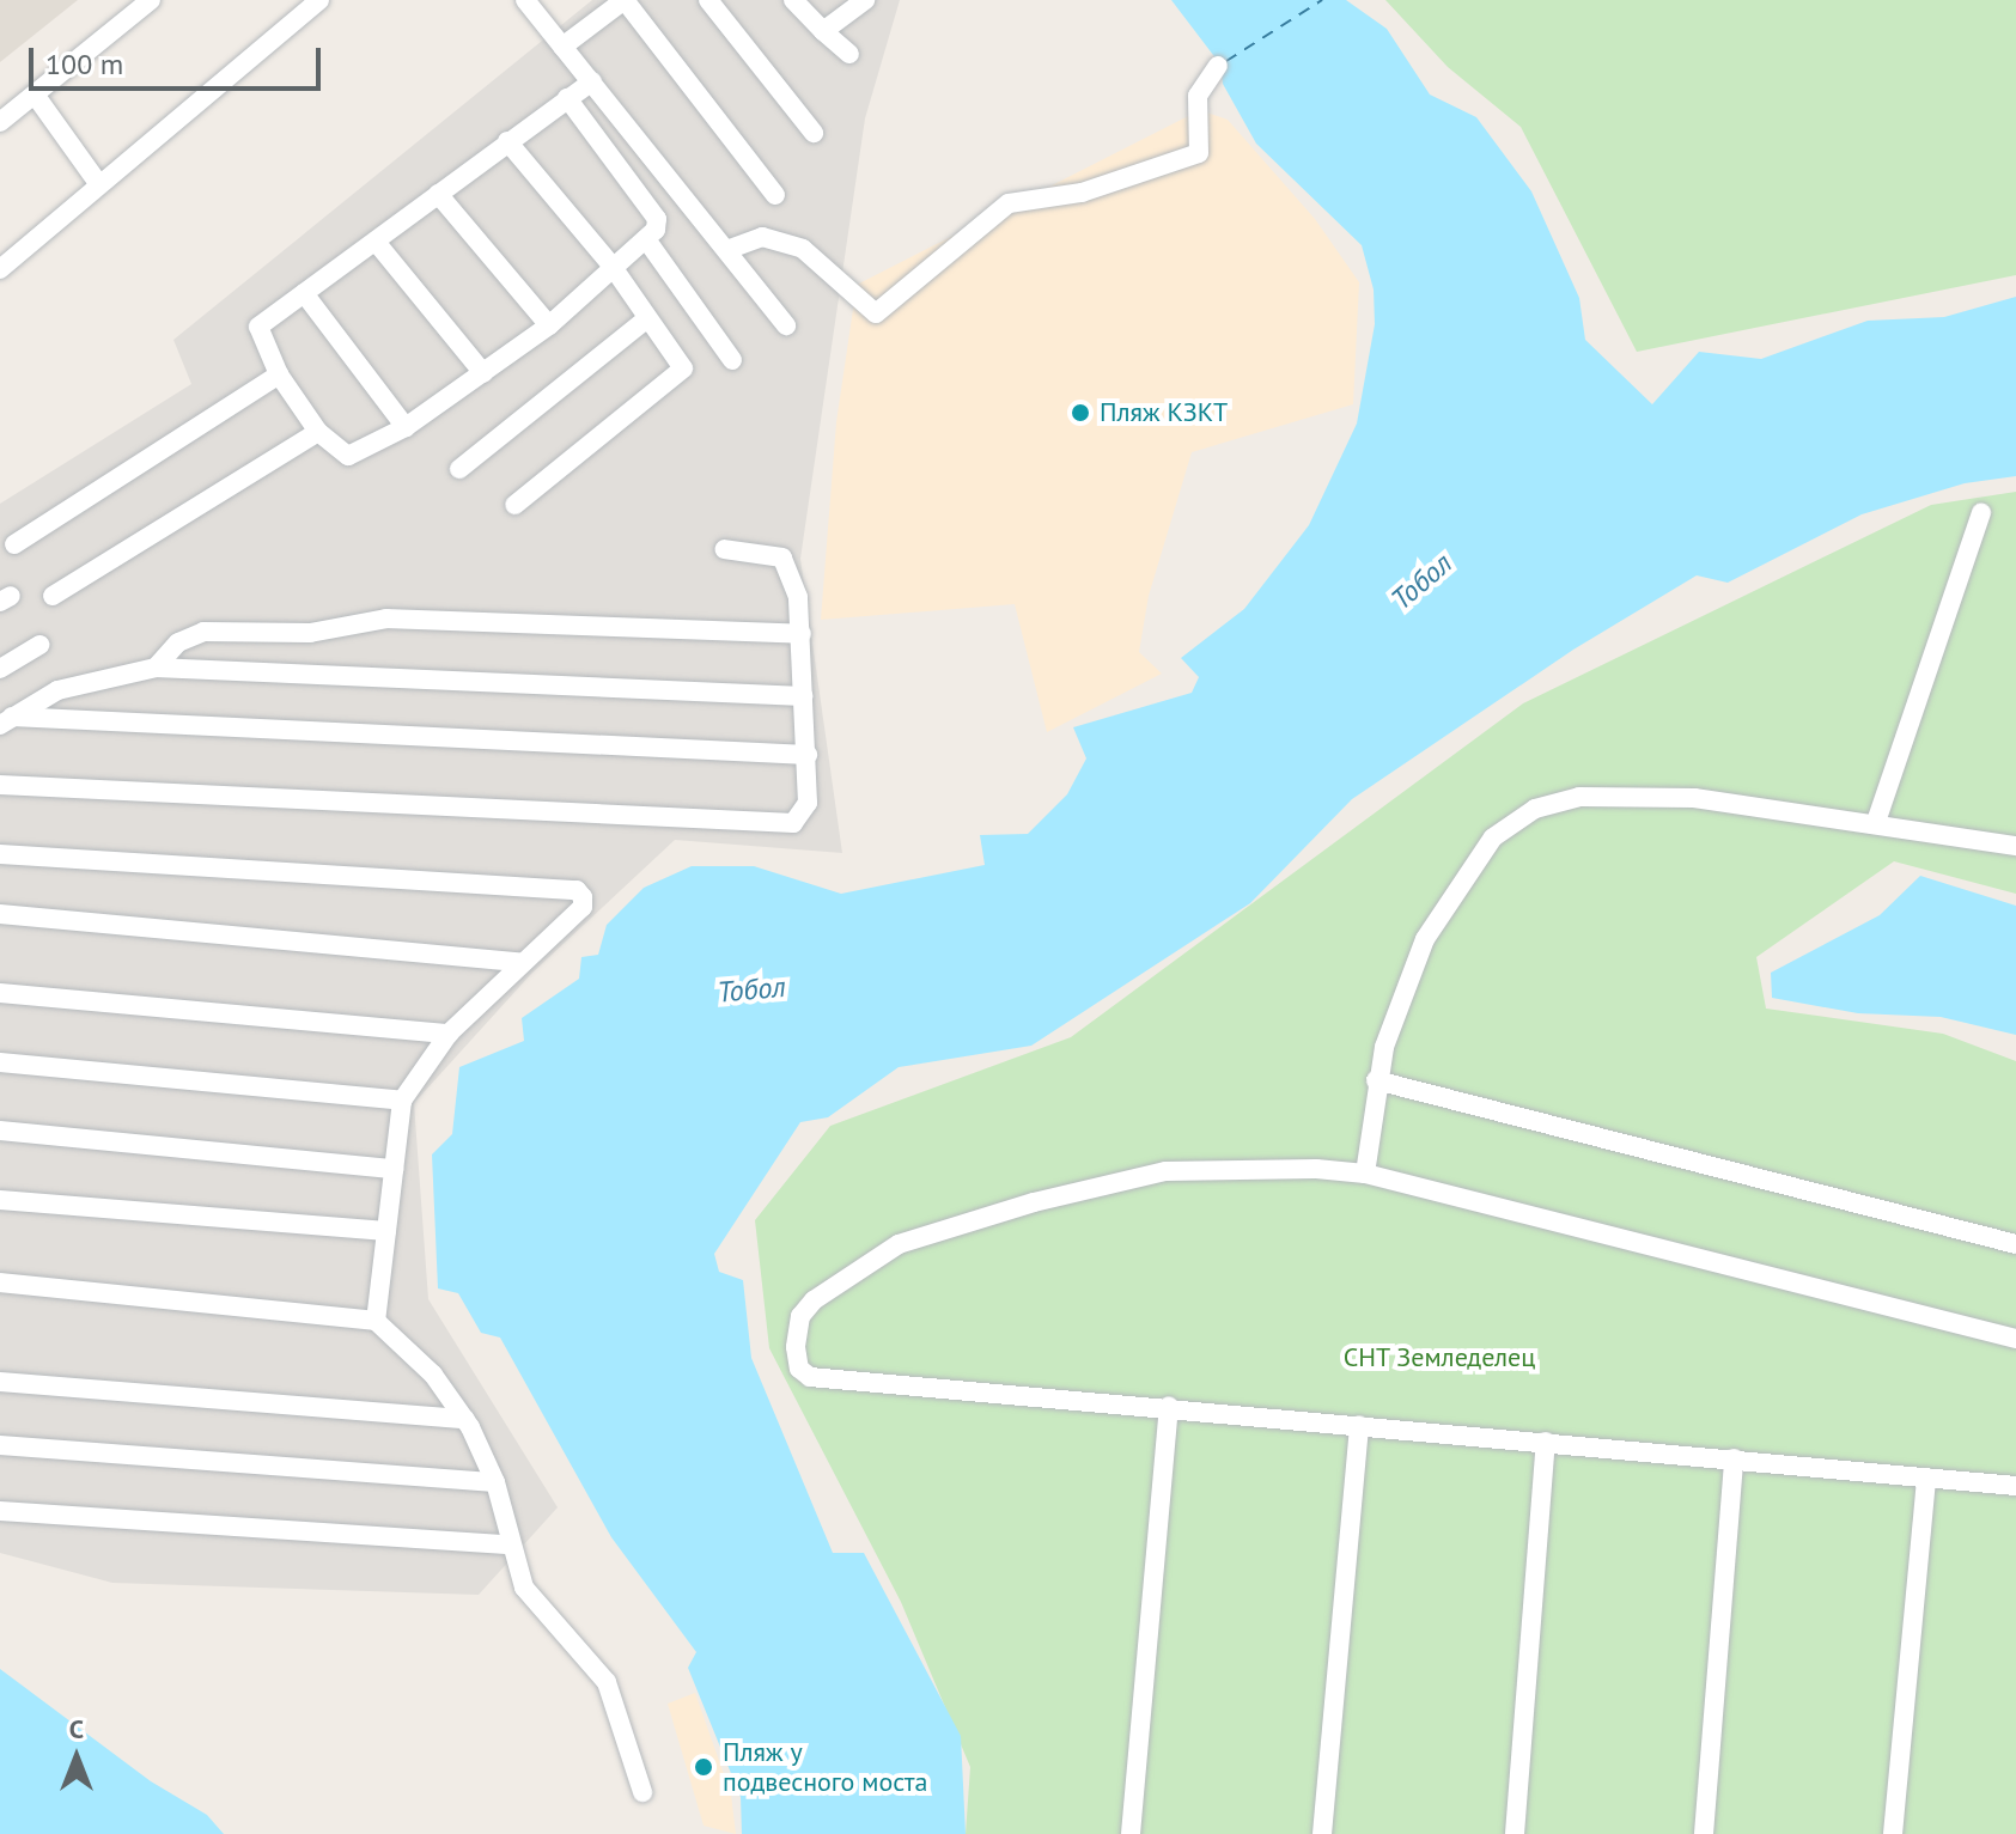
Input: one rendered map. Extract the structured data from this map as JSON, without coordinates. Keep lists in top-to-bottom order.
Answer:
{
  "water": ["Тобол"],
  "parks": ["СНТ Земледелец"],
  "places": ["Пляж КЗКТ", "Пляж у подвесного моста"],
  "scale_bar": "100 m",
  "north": "top"
}
